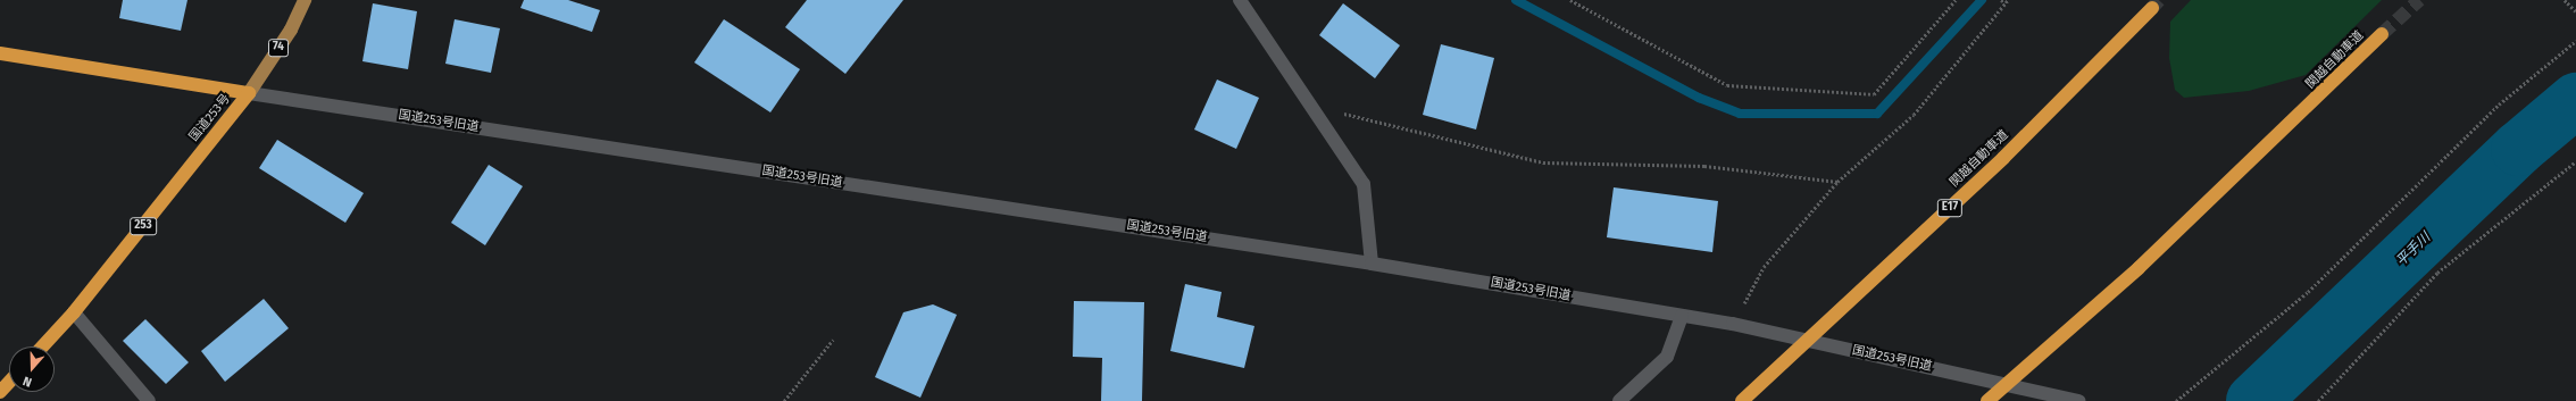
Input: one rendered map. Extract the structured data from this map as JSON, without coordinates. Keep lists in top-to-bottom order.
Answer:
{
  "streets": {
    "highway": [
      "関越自動車道",
      "国道253号",
      "E17",
      "253"
    ],
    "main road": ["74"],
    "street": ["国道253号旧道"]
  },
  "crossings": [
    ["74", "国道253号"],
    ["74", "国道253号旧道"],
    ["国道253号", "国道253号旧道"]
  ],
  "water": ["平手川"],
  "north": "bottom"
}
